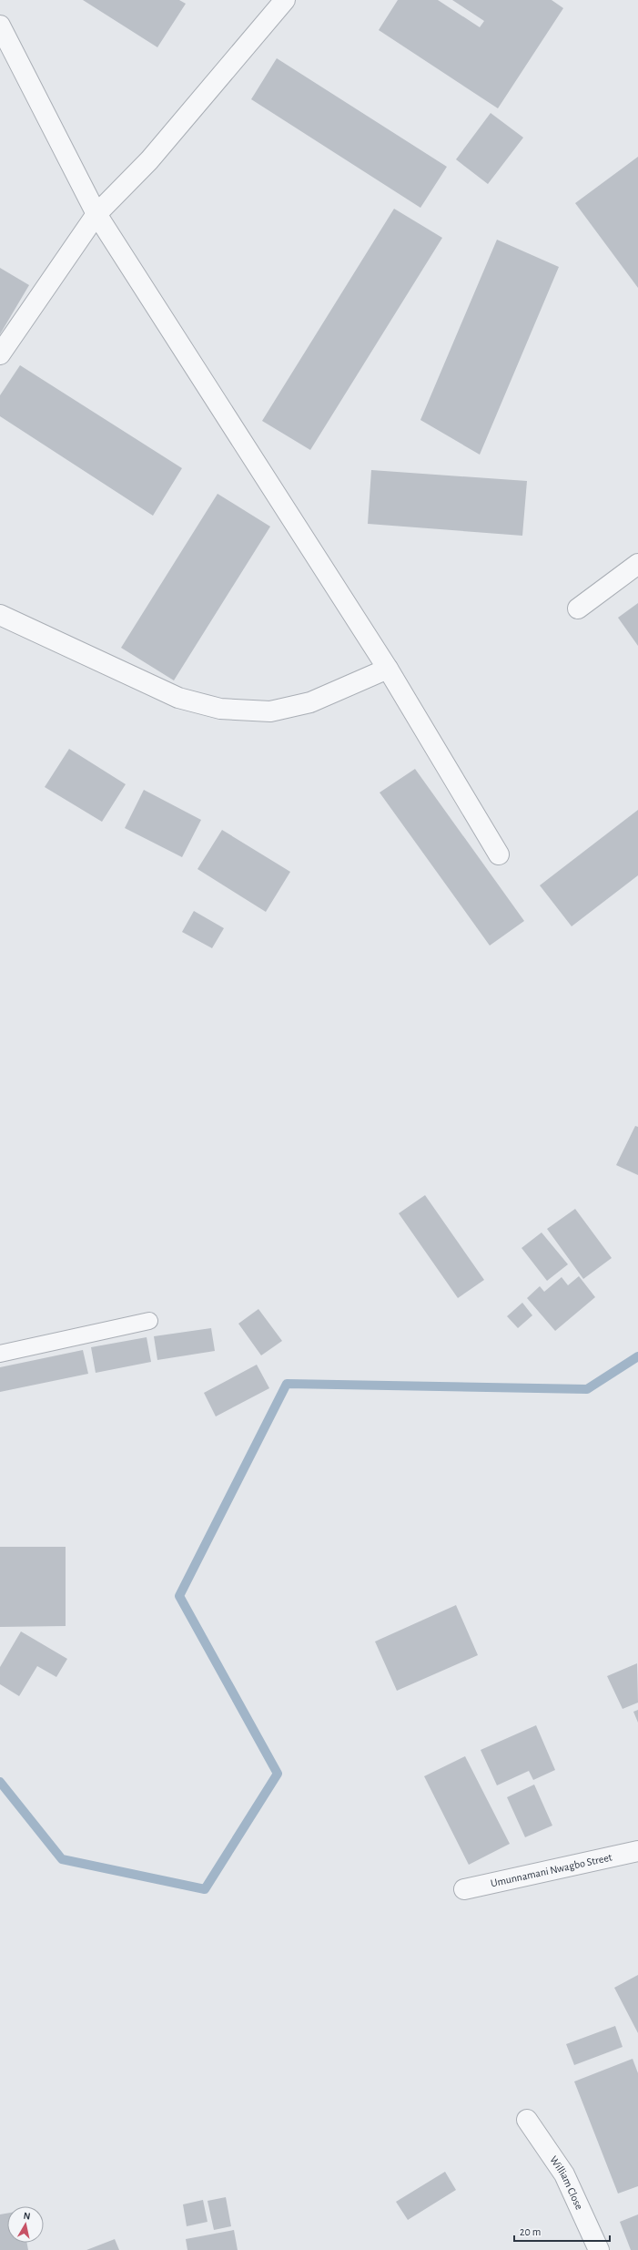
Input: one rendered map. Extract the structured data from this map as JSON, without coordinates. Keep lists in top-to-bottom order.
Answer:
{
  "streets": {
    "street": ["Umunnamani Nwagbo Street", "William Close"]
  },
  "scale_bar": "20 m",
  "north": "top"
}
